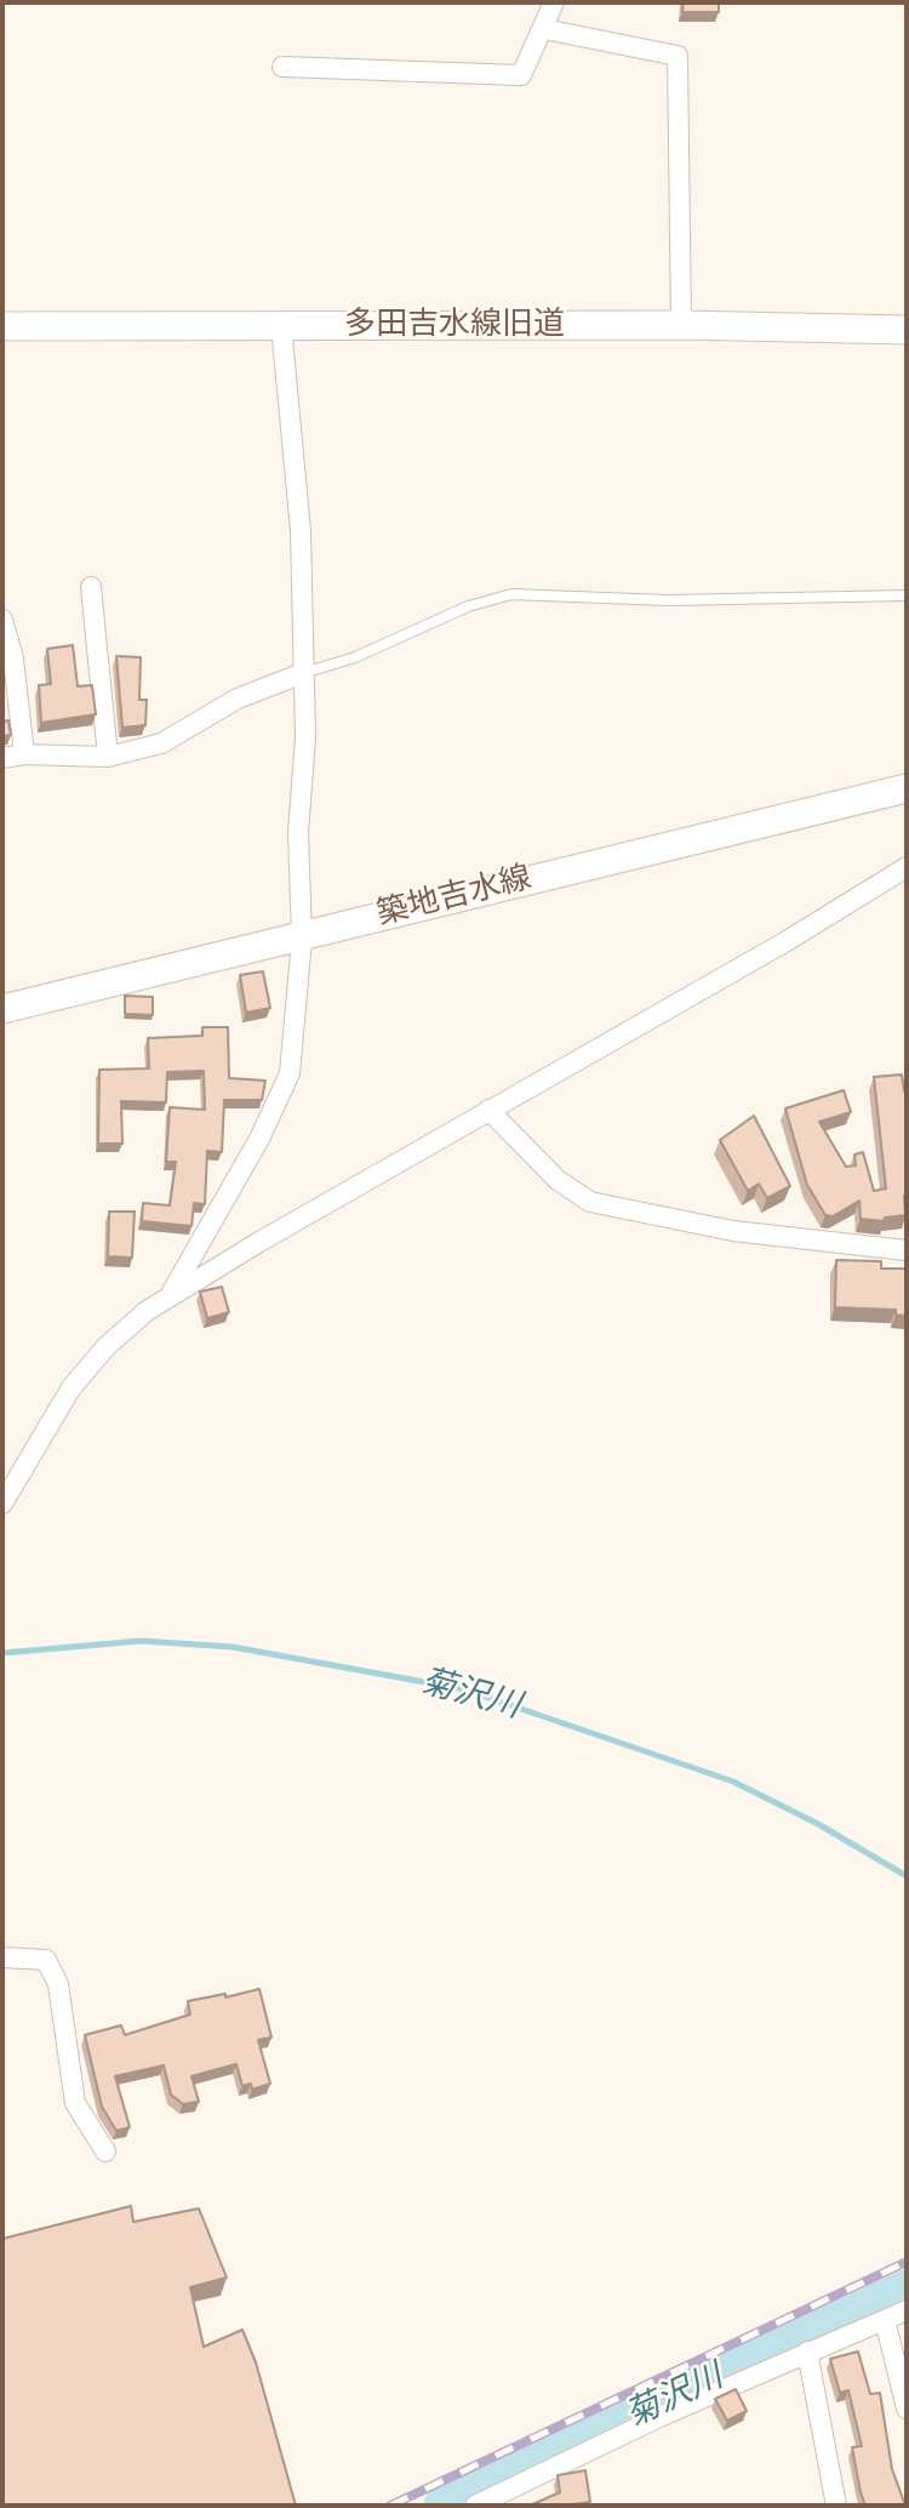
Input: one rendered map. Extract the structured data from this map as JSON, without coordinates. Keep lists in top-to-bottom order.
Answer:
{
  "streets": {
    "main road": ["多田吉水線旧道", "築地吉水線"]
  },
  "water": ["菊沢川"]
}
